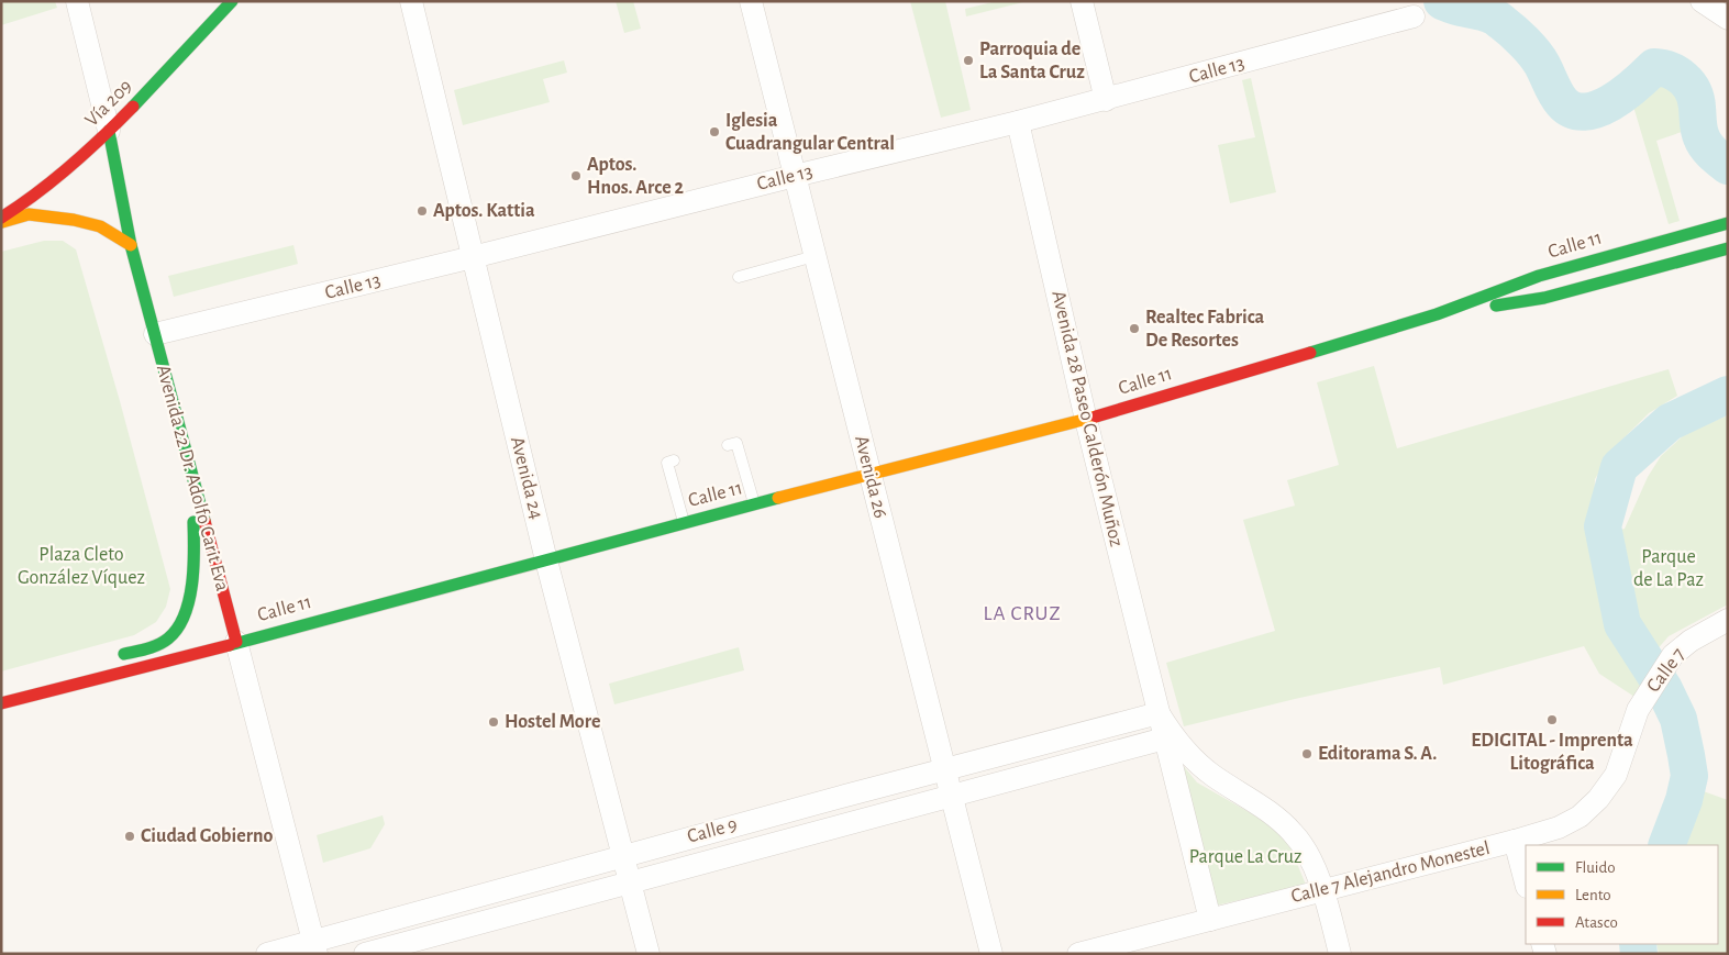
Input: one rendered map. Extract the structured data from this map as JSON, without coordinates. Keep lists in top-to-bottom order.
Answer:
{
  "streets": {
    "main road": ["Vía 209", "Calle 11", "Avenida 22 Dr. Adolfo Carit Eva"],
    "street": [
      "Calle 13",
      "Avenida 28 Paseo Calderón Muñoz",
      "Avenida 26",
      "Avenida 24",
      "Calle 7",
      "Calle 9",
      "Calle 7 Alejandro Monestel"
    ]
  },
  "crossings": [
    ["Calle 13", "Avenida 28 Paseo Calderón Muñoz"],
    ["Calle 13", "Avenida 26"],
    ["Calle 13", "Avenida 22 Dr. Adolfo Carit Eva"],
    ["Calle 13", "Avenida 24"],
    ["Vía 209", "Avenida 22 Dr. Adolfo Carit Eva"],
    ["Calle 11", "Avenida 28 Paseo Calderón Muñoz"],
    ["Calle 11", "Avenida 26"],
    ["Calle 11", "Avenida 22 Dr. Adolfo Carit Eva"],
    ["Calle 11", "Avenida 24"],
    ["Avenida 28 Paseo Calderón Muñoz", "Calle 9"],
    ["Avenida 28 Paseo Calderón Muñoz", "Calle 7 Alejandro Monestel"],
    ["Avenida 26", "Calle 9"],
    ["Avenida 22 Dr. Adolfo Carit Eva", "Calle 9"],
    ["Avenida 24", "Calle 9"],
    ["Calle 7", "Calle 7 Alejandro Monestel"]
  ],
  "districts": ["LA CRUZ"],
  "parks": ["Plaza Cleto González Víquez", "Parque de La Paz", "Parque La Cruz"],
  "places": [
    "Parroquia de La Santa Cruz",
    "Iglesia Cuadrangular Central",
    "Aptos. Hnos. Arce 2",
    "Aptos. Kattia",
    "Realtec Fabrica De Resortes",
    "EDIGITAL - Imprenta Litográfica",
    "Hostel More",
    "Editorama S. A.",
    "Ciudad Gobierno"
  ],
  "legend": ["Fluido", "Lento", "Atasco"]
}
